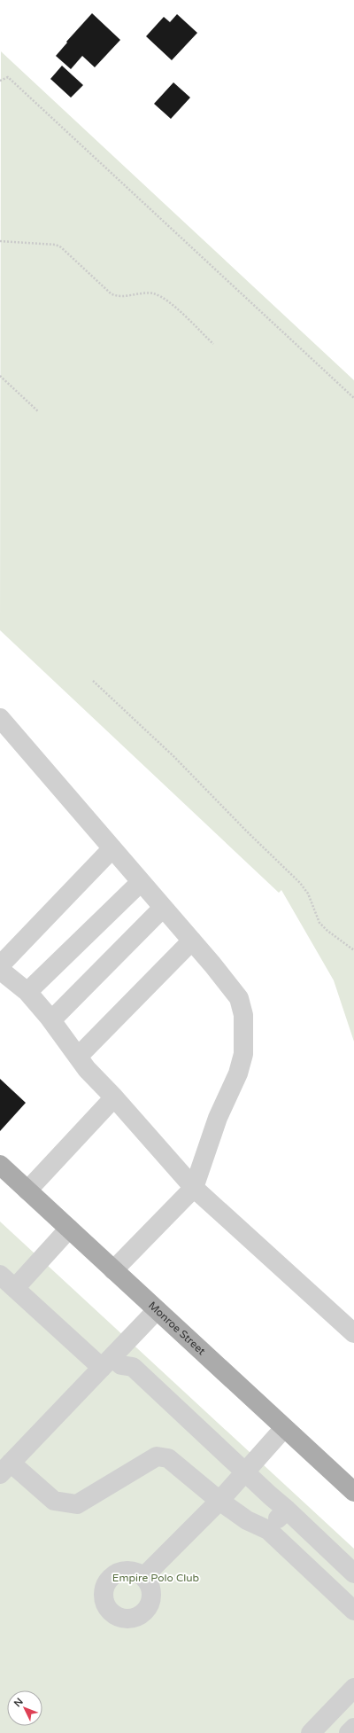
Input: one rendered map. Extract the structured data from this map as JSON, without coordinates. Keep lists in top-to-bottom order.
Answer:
{
  "streets": {
    "main road": ["Monroe Street"]
  },
  "parks": ["Empire Polo Club"],
  "north": "top left"
}
